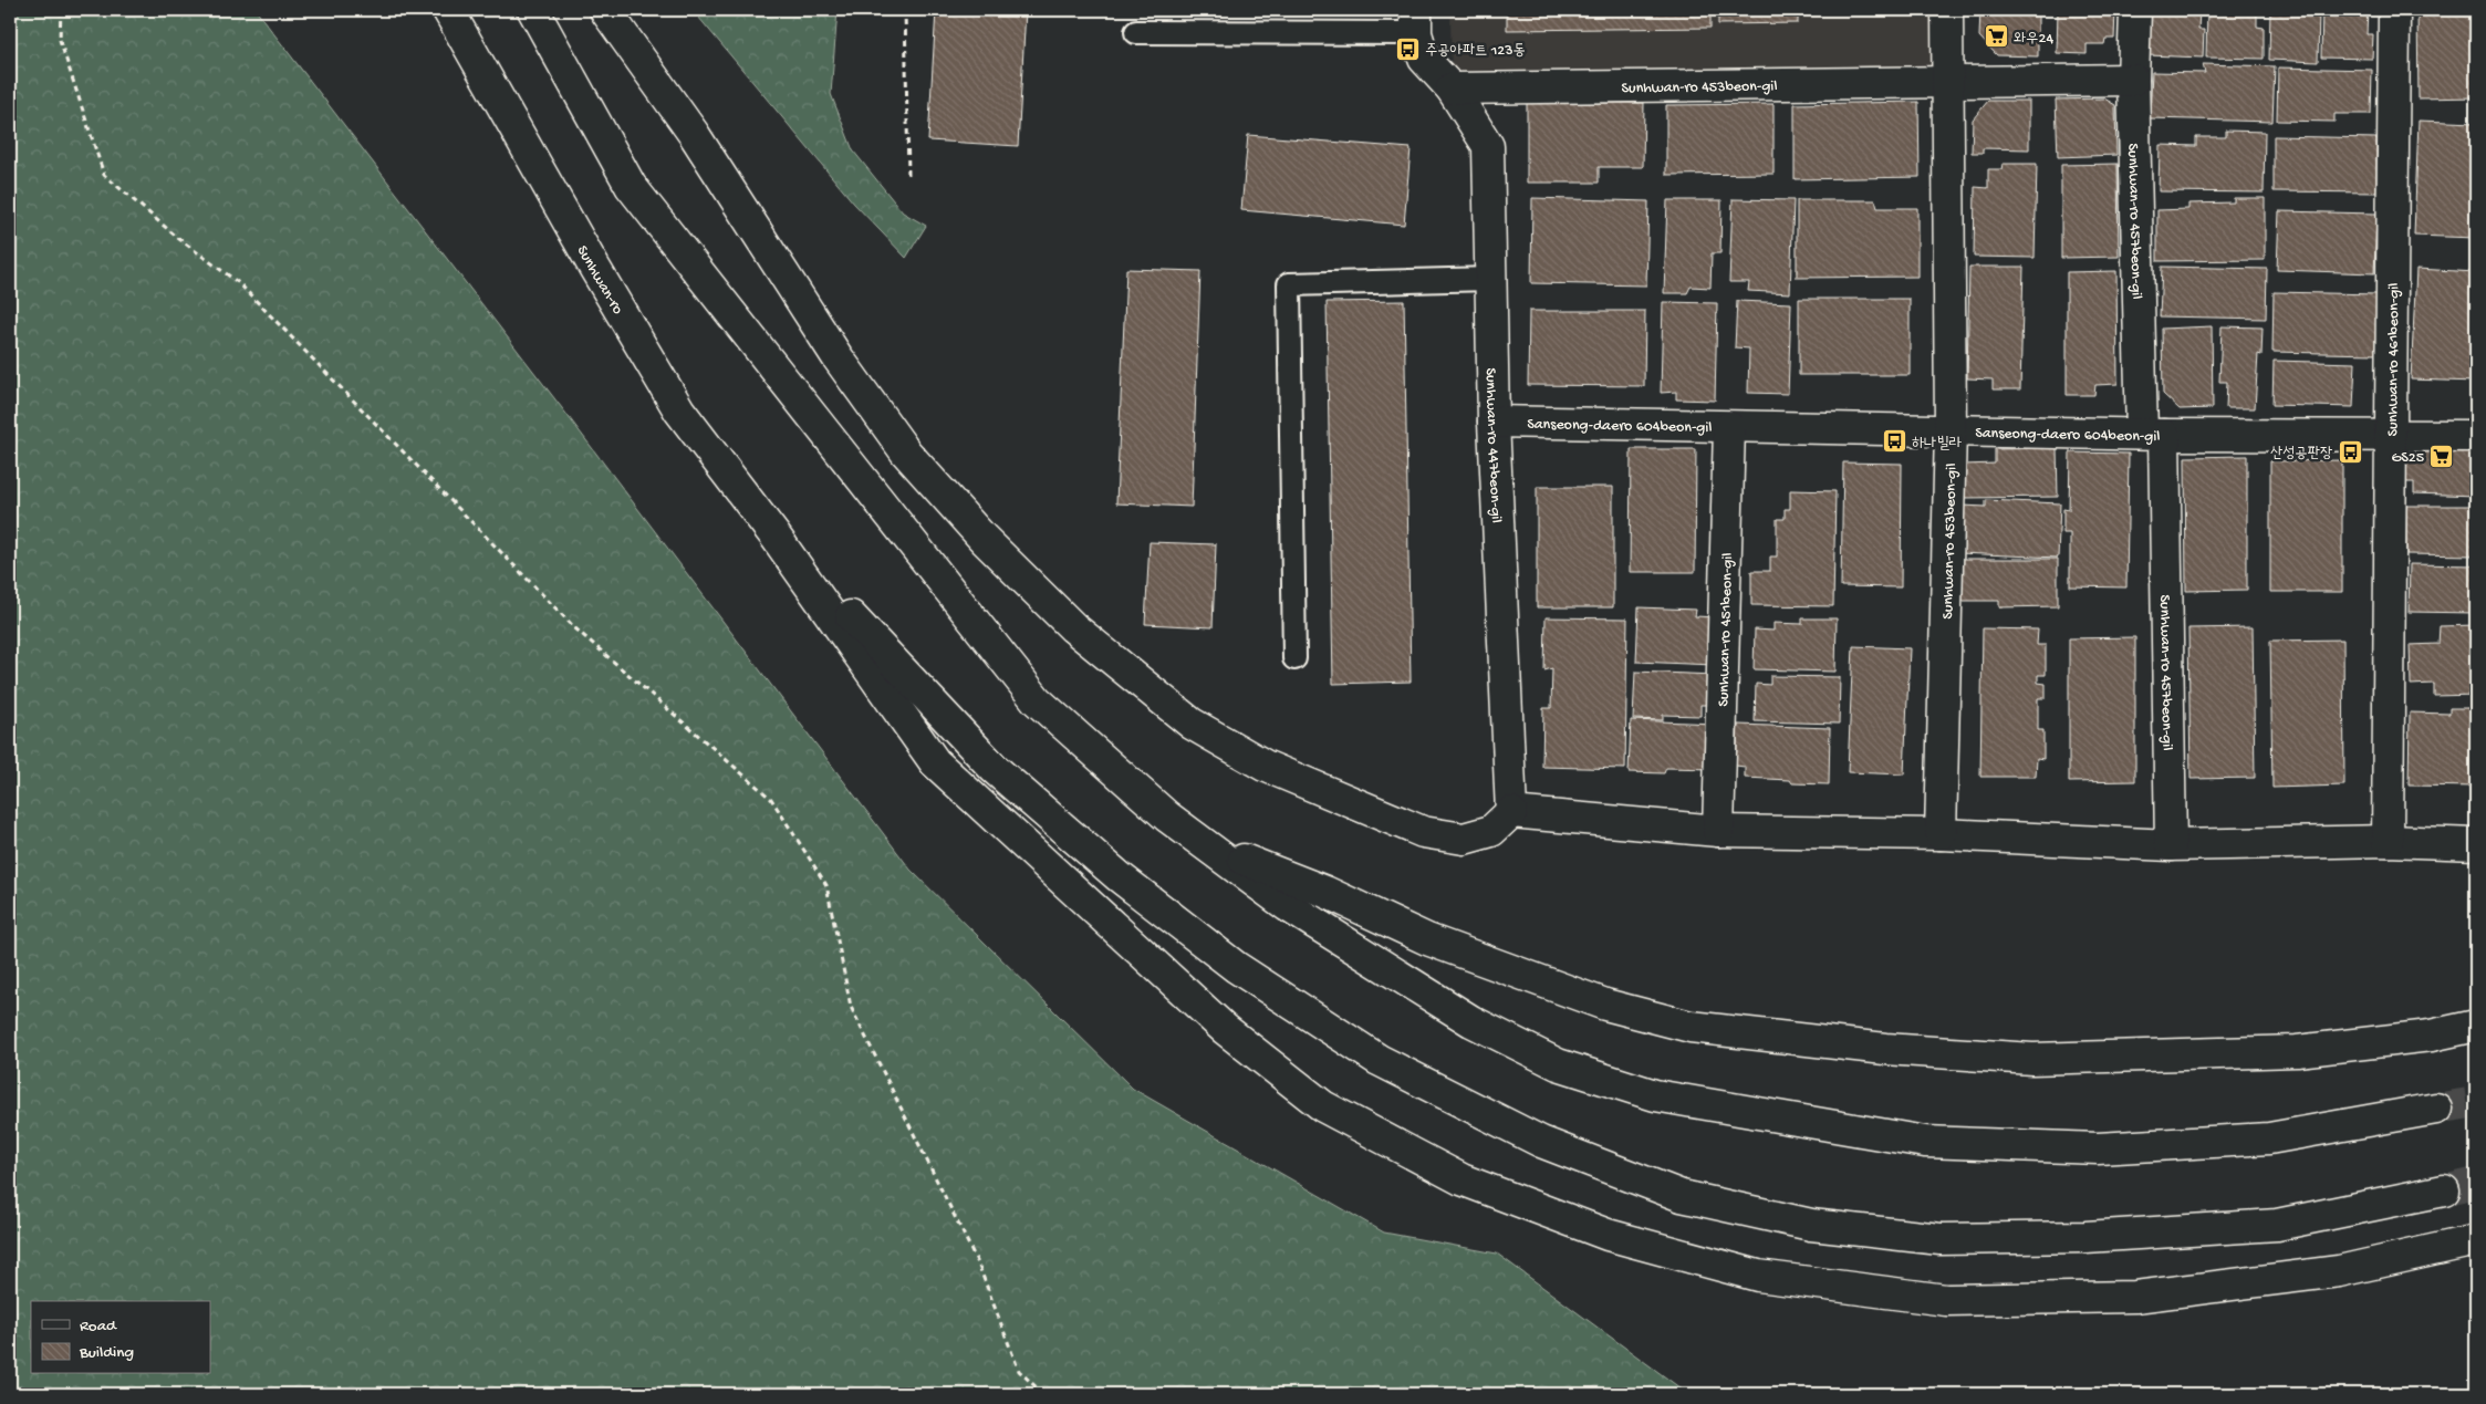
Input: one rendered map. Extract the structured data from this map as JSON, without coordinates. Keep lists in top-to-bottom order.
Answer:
{
  "streets": {
    "main road": [
      "Sunhwan-ro 453beon-gil",
      "Sunhwan-ro 457beon-gil",
      "Sunhwan-ro",
      "Sunhwan-ro 461beon-gil",
      "Sanseong-daero 604beon-gil",
      "Sunhwan-ro 447beon-gil",
      "Sunhwan-ro 451beon-gil"
    ]
  },
  "crossings": [
    ["Sunhwan-ro 453beon-gil", "Sanseong-daero 604beon-gil"],
    ["Sunhwan-ro 453beon-gil", "Sunhwan-ro 447beon-gil"],
    ["Sunhwan-ro 457beon-gil", "Sanseong-daero 604beon-gil"],
    ["Sunhwan-ro 461beon-gil", "Sanseong-daero 604beon-gil"],
    ["Sanseong-daero 604beon-gil", "Sunhwan-ro 447beon-gil"],
    ["Sanseong-daero 604beon-gil", "Sunhwan-ro 451beon-gil"]
  ],
  "places": {
    "supermarket": ["와우24", "GS25"],
    "bus stop": ["주공아파트 123동", "하나빌라", "산성공판장"]
  },
  "legend": ["Road", "Building"]
}
